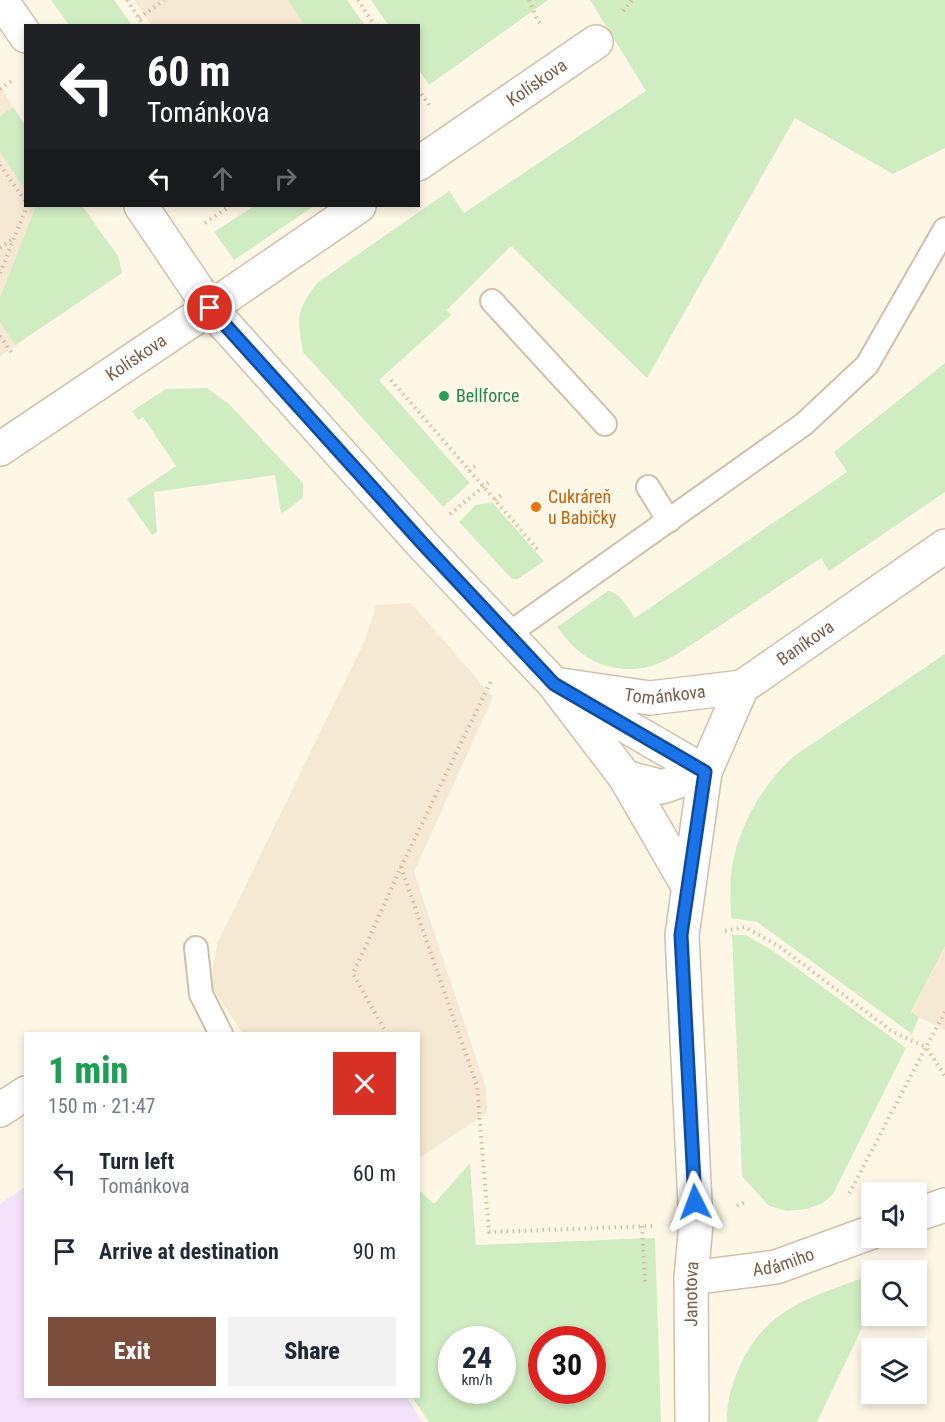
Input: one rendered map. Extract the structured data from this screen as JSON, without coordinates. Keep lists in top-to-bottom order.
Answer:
{
  "streets": {
    "street": [
      "Kolískova",
      "Baníkova",
      "Tománkova",
      "Adámiho",
      "Janotova"
    ]
  },
  "crossings": [
    ["Kolískova", "Tománkova"],
    ["Baníkova", "Tománkova"],
    ["Tománkova", "Janotova"],
    ["Adámiho", "Janotova"]
  ],
  "places": ["Bellforce", "Cukráreň u Babičky"],
  "page": {
    "turn": ["60 m", "Tománkova"],
    "heading": ["1 min", "150 m · 21:47"],
    "list": [
      {
        "name": "Turn left",
        "note": "Tománkova",
        "value": "60 m"
      },
      {
        "name": "Arrive at destination",
        "value": "90 m"
      }
    ],
    "buttons": ["Exit", "Share"],
    "speed": "24 km/h",
    "limit": "30"
  }
}
